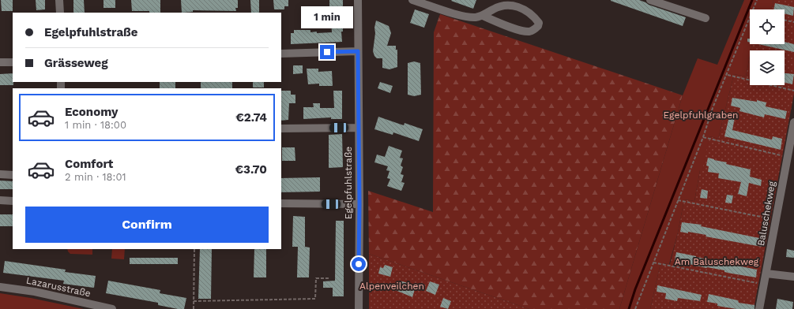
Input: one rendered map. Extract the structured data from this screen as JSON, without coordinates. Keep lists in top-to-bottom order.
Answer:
{
  "streets": {
    "street": ["Egelpfuhlstraße", "Baluschekweg", "Lazarusstraße"]
  },
  "parks": ["Egelpfuhlgraben", "Am Baluschekweg", "Alpenveilchen"],
  "page": {
    "bubble": "1 min",
    "banner": ["Egelpfuhlstraße", "Grässeweg"],
    "list": [
      {
        "name": "Economy",
        "note": "1 min · 18:00",
        "value": "€2.74"
      },
      {
        "name": "Comfort",
        "note": "2 min · 18:01",
        "value": "€3.70"
      }
    ],
    "buttons": "Confirm"
  }
}
